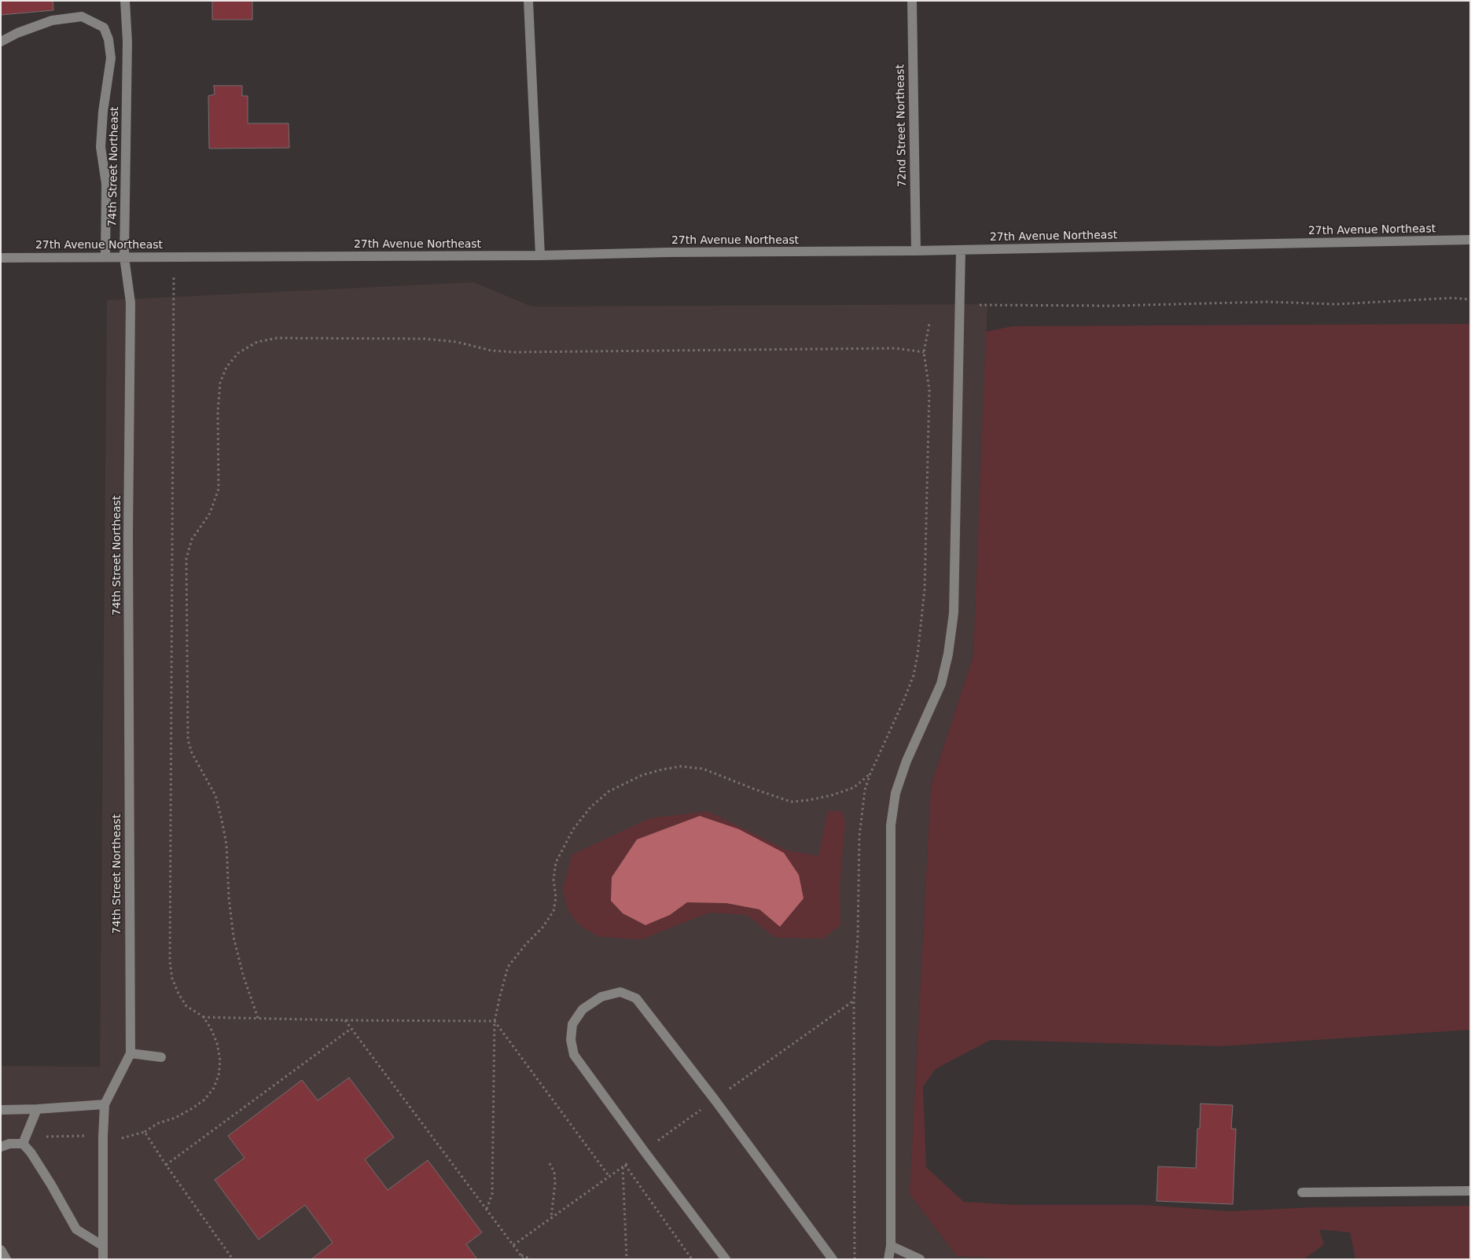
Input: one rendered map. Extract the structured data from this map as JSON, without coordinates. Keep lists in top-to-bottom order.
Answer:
{
  "streets": {
    "street": ["72nd Street Northeast", "74th Street Northeast", "27th Avenue Northeast"]
  },
  "crossings": [
    ["72nd Street Northeast", "27th Avenue Northeast"],
    ["74th Street Northeast", "27th Avenue Northeast"]
  ]
}
